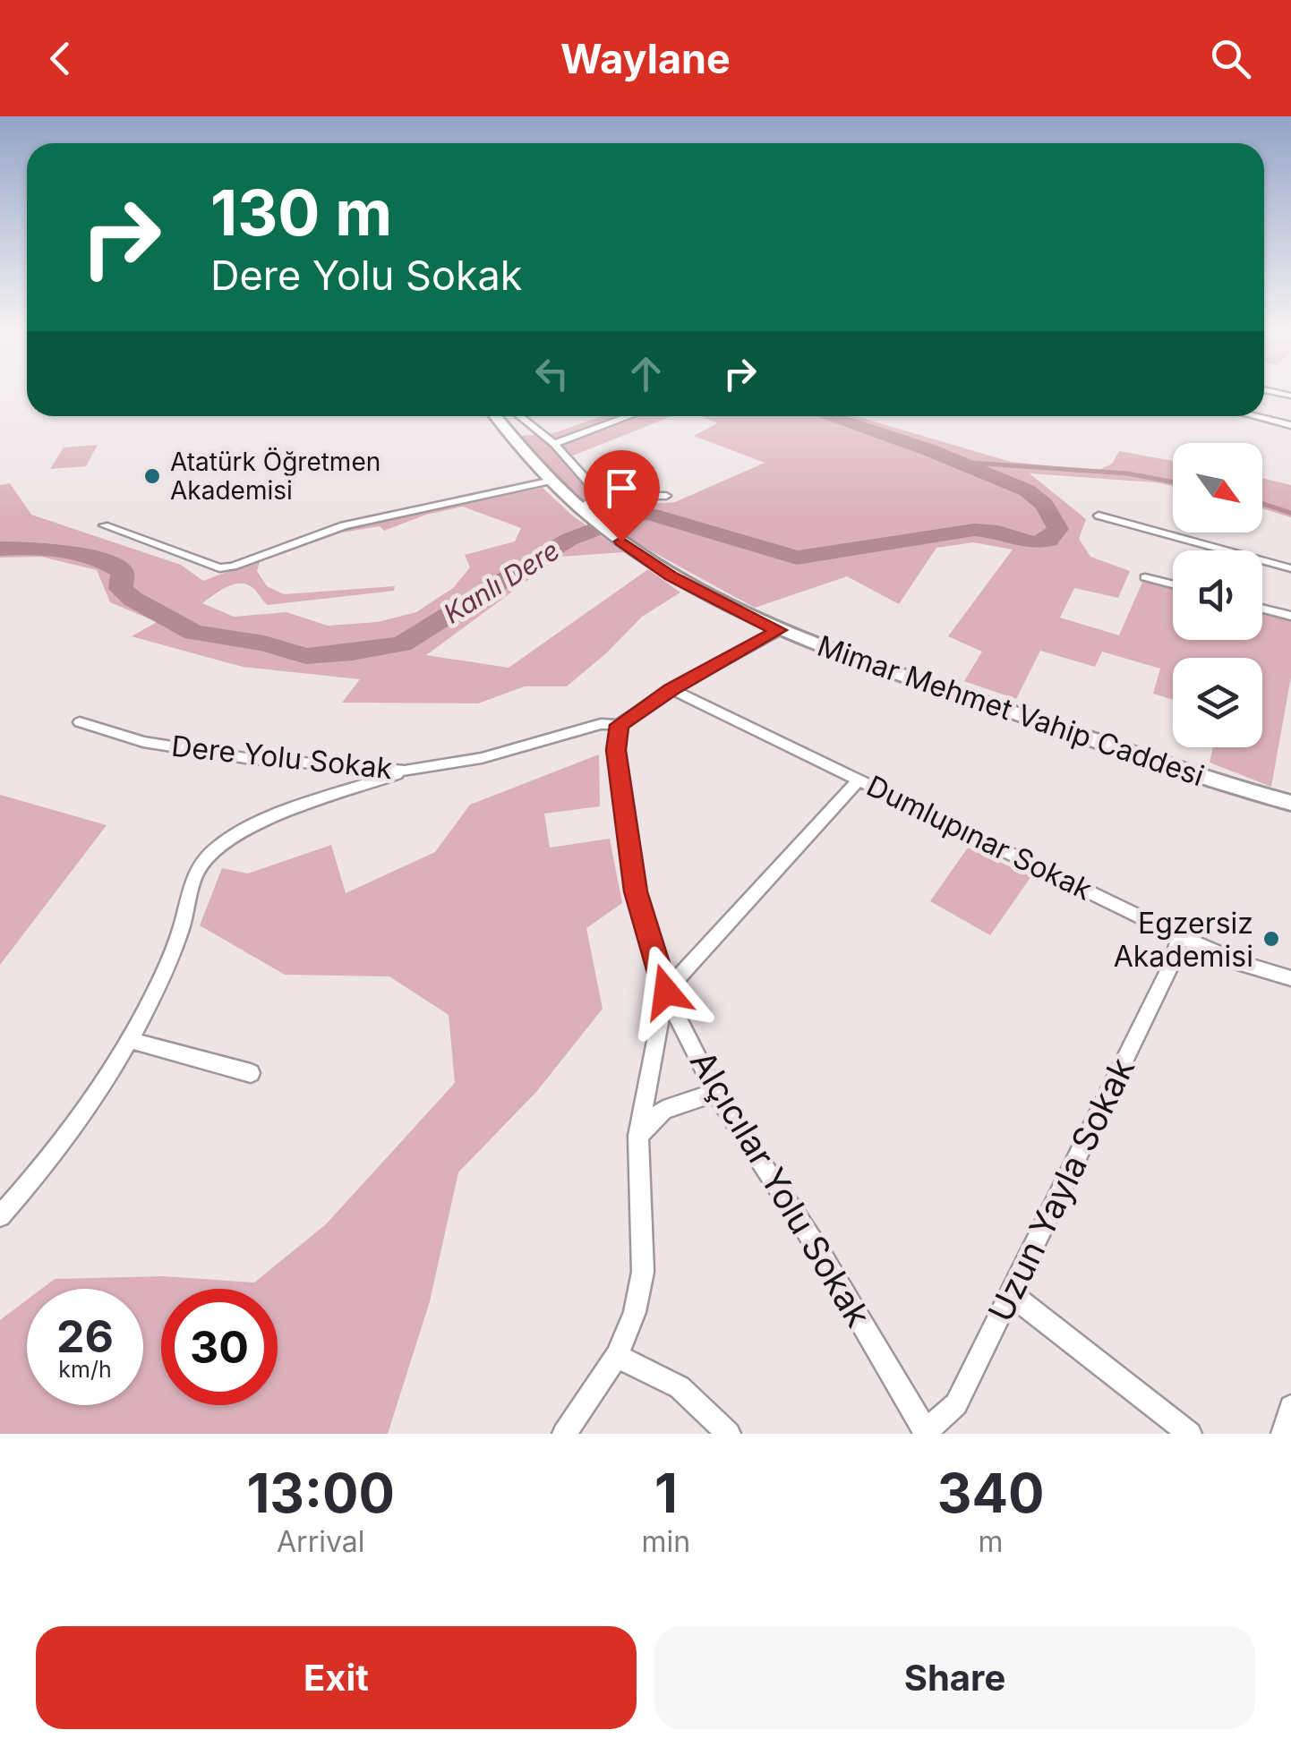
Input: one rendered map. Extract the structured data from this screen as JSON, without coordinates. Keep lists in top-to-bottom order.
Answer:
{
  "streets": {
    "main road": ["Mimar Mehmet Vahip Caddesi"],
    "street": [
      "Dere Yolu Sokak",
      "Dumlupınar Sokak",
      "Alçıcılar Yolu Sokak",
      "Uzun Yayla Sokak"
    ]
  },
  "crossings": [
    ["Mimar Mehmet Vahip Caddesi", "Dere Yolu Sokak"],
    ["Dere Yolu Sokak", "Dumlupınar Sokak"],
    ["Dere Yolu Sokak", "Alçıcılar Yolu Sokak"],
    ["Dumlupınar Sokak", "Uzun Yayla Sokak"],
    ["Alçıcılar Yolu Sokak", "Uzun Yayla Sokak"]
  ],
  "water": ["Kanlı Dere"],
  "places": ["Atatürk Öğretmen Akademisi", "Egzersiz Akademisi"],
  "north": "bottom right",
  "page": {
    "header": "Waylane",
    "turn": ["130 m", "Dere Yolu Sokak"],
    "speed": "26 km/h",
    "limit": "30",
    "eta": [
      "13:00",
      "Arrival",
      "1",
      "min",
      "340",
      "m"
    ],
    "buttons": ["Exit", "Share"]
  }
}
